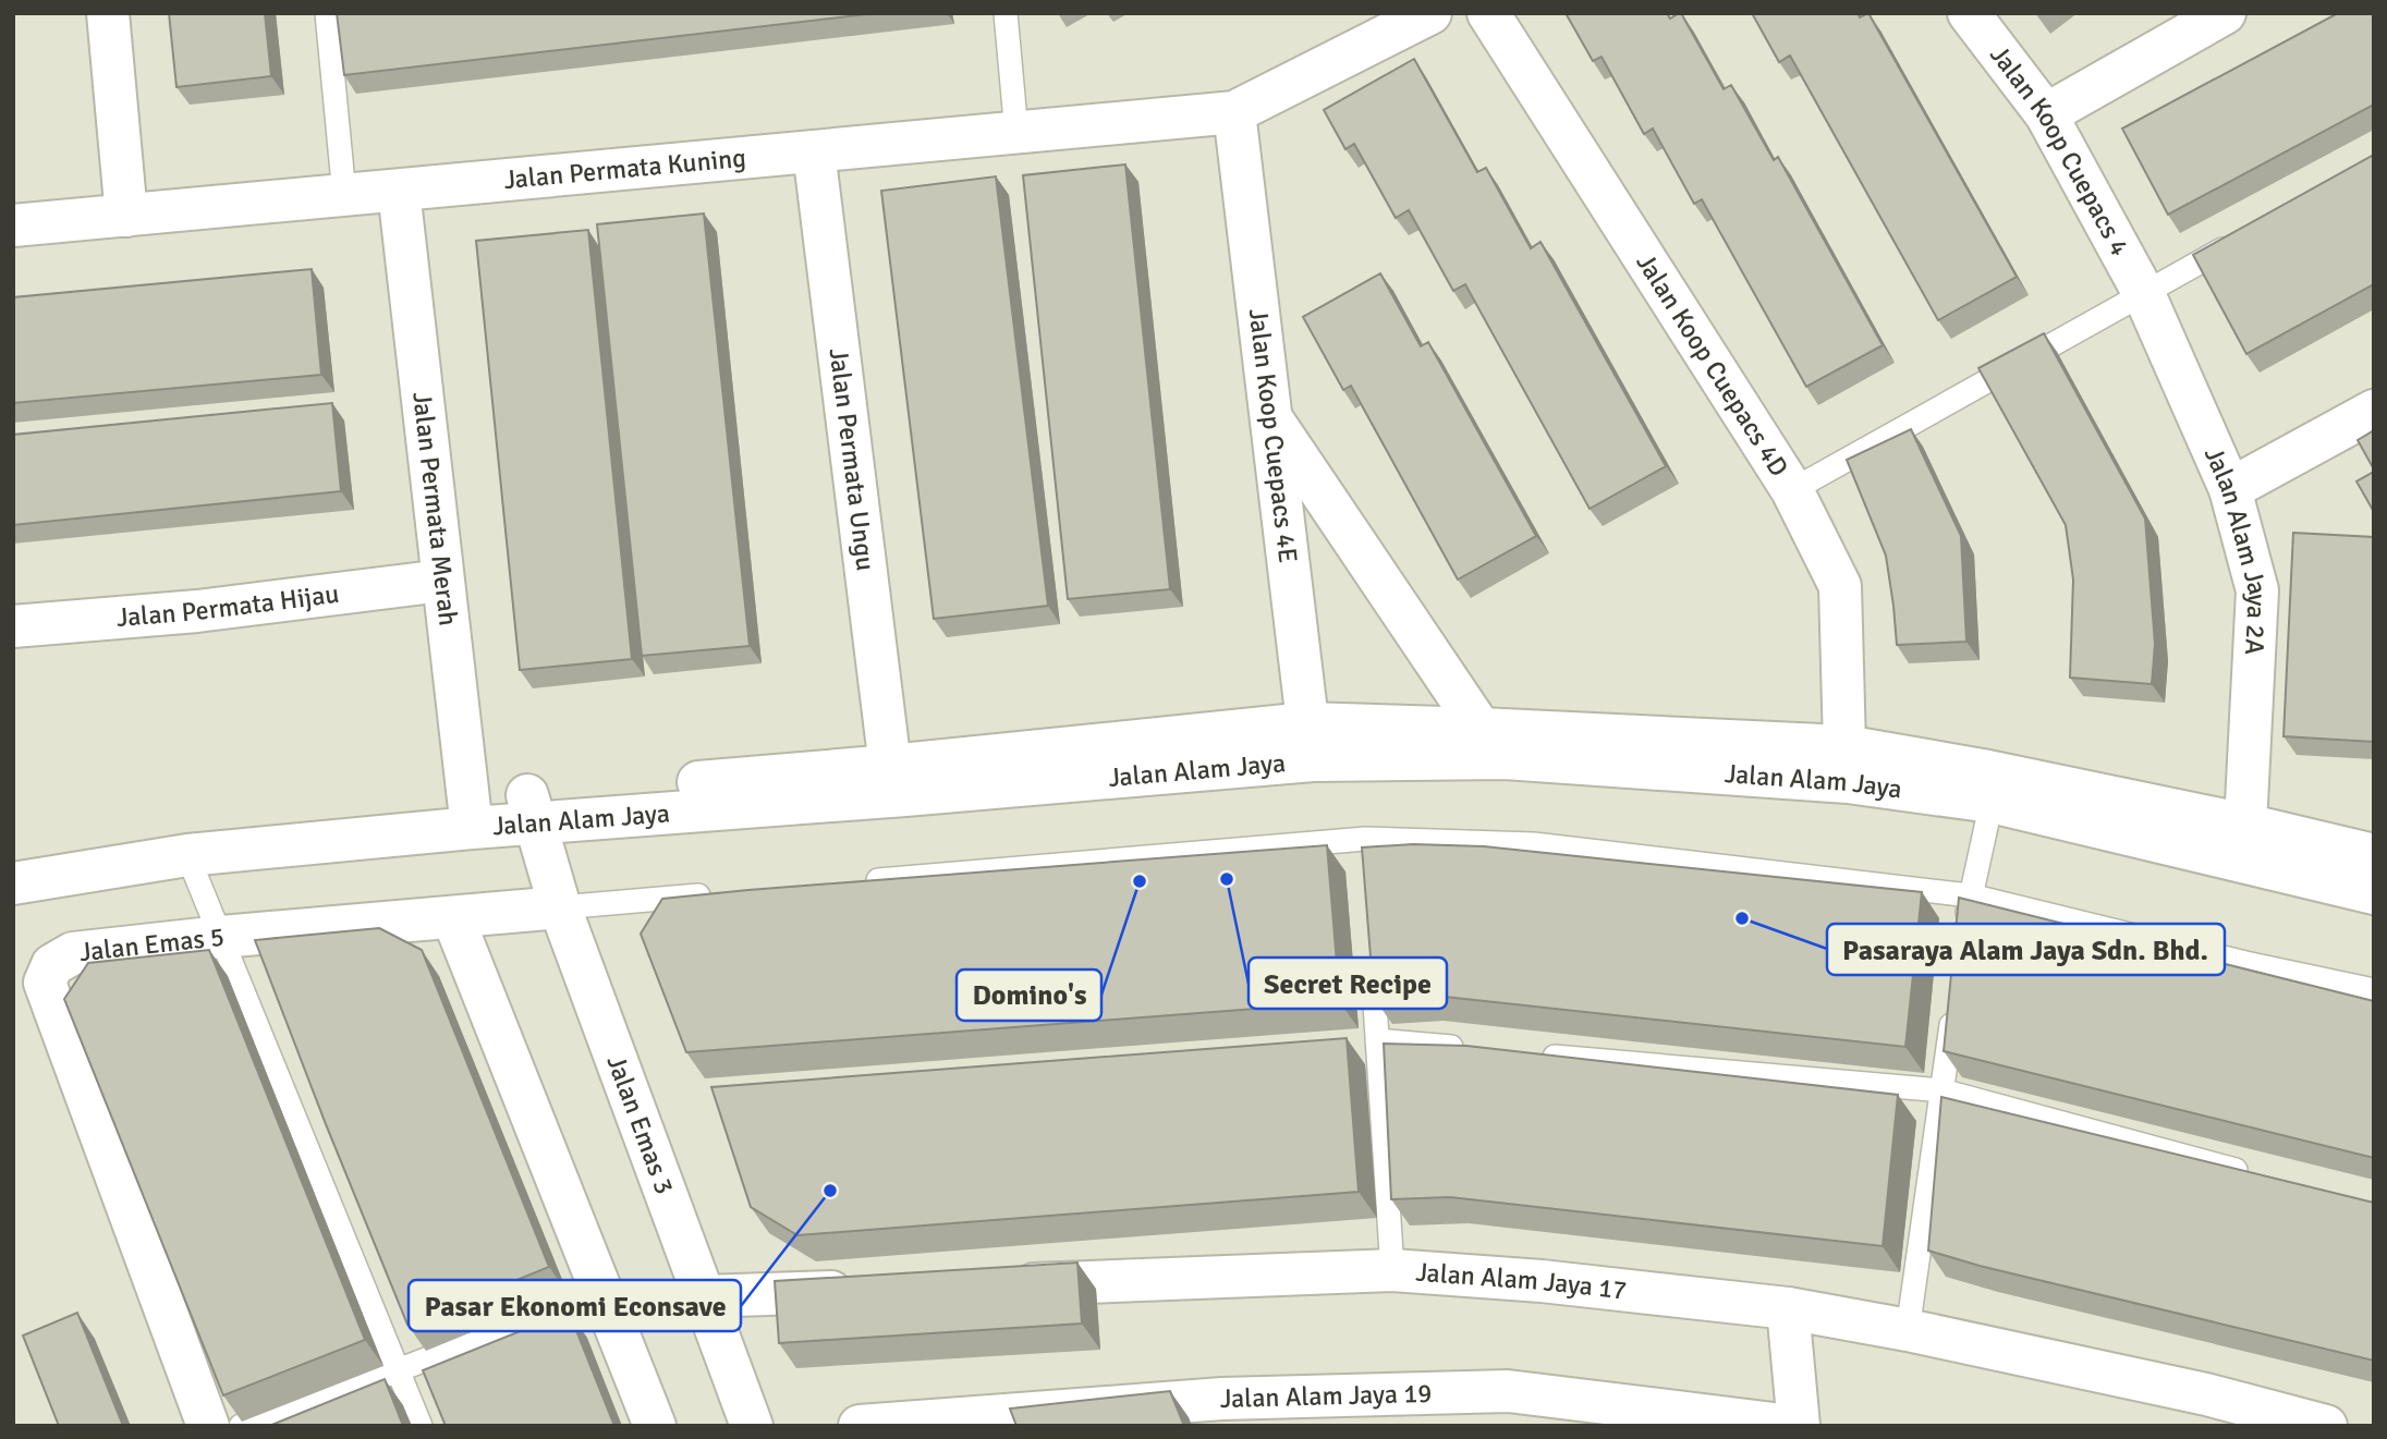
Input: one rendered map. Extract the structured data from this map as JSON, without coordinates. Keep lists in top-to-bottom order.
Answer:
{
  "streets": {
    "street": [
      "Jalan Koop Cuepacs 4",
      "Jalan Permata Kuning",
      "Jalan Koop Cuepacs 4D",
      "Jalan Koop Cuepacs 4E",
      "Jalan Permata Ungu",
      "Jalan Permata Merah",
      "Jalan Alam Jaya 2A",
      "Jalan Permata Hijau",
      "Jalan Alam Jaya",
      "Jalan Emas 5",
      "Jalan Emas 3",
      "Jalan Alam Jaya 17",
      "Jalan Alam Jaya 19"
    ]
  },
  "crossings": [
    ["Jalan Koop Cuepacs 4", "Jalan Alam Jaya 2A"],
    ["Jalan Permata Kuning", "Jalan Koop Cuepacs 4E"],
    ["Jalan Permata Kuning", "Jalan Permata Ungu"],
    ["Jalan Permata Kuning", "Jalan Permata Merah"],
    ["Jalan Koop Cuepacs 4D", "Jalan Alam Jaya"],
    ["Jalan Koop Cuepacs 4E", "Jalan Alam Jaya"],
    ["Jalan Permata Ungu", "Jalan Alam Jaya"],
    ["Jalan Permata Merah", "Jalan Permata Hijau"],
    ["Jalan Permata Merah", "Jalan Alam Jaya"],
    ["Jalan Alam Jaya 2A", "Jalan Alam Jaya"],
    ["Jalan Alam Jaya", "Jalan Emas 3"],
    ["Jalan Emas 5", "Jalan Emas 3"]
  ],
  "places": [
    "Secret Recipe",
    "Domino's",
    "Pasaraya Alam Jaya Sdn. Bhd.",
    "Pasar Ekonomi Econsave"
  ]
}
